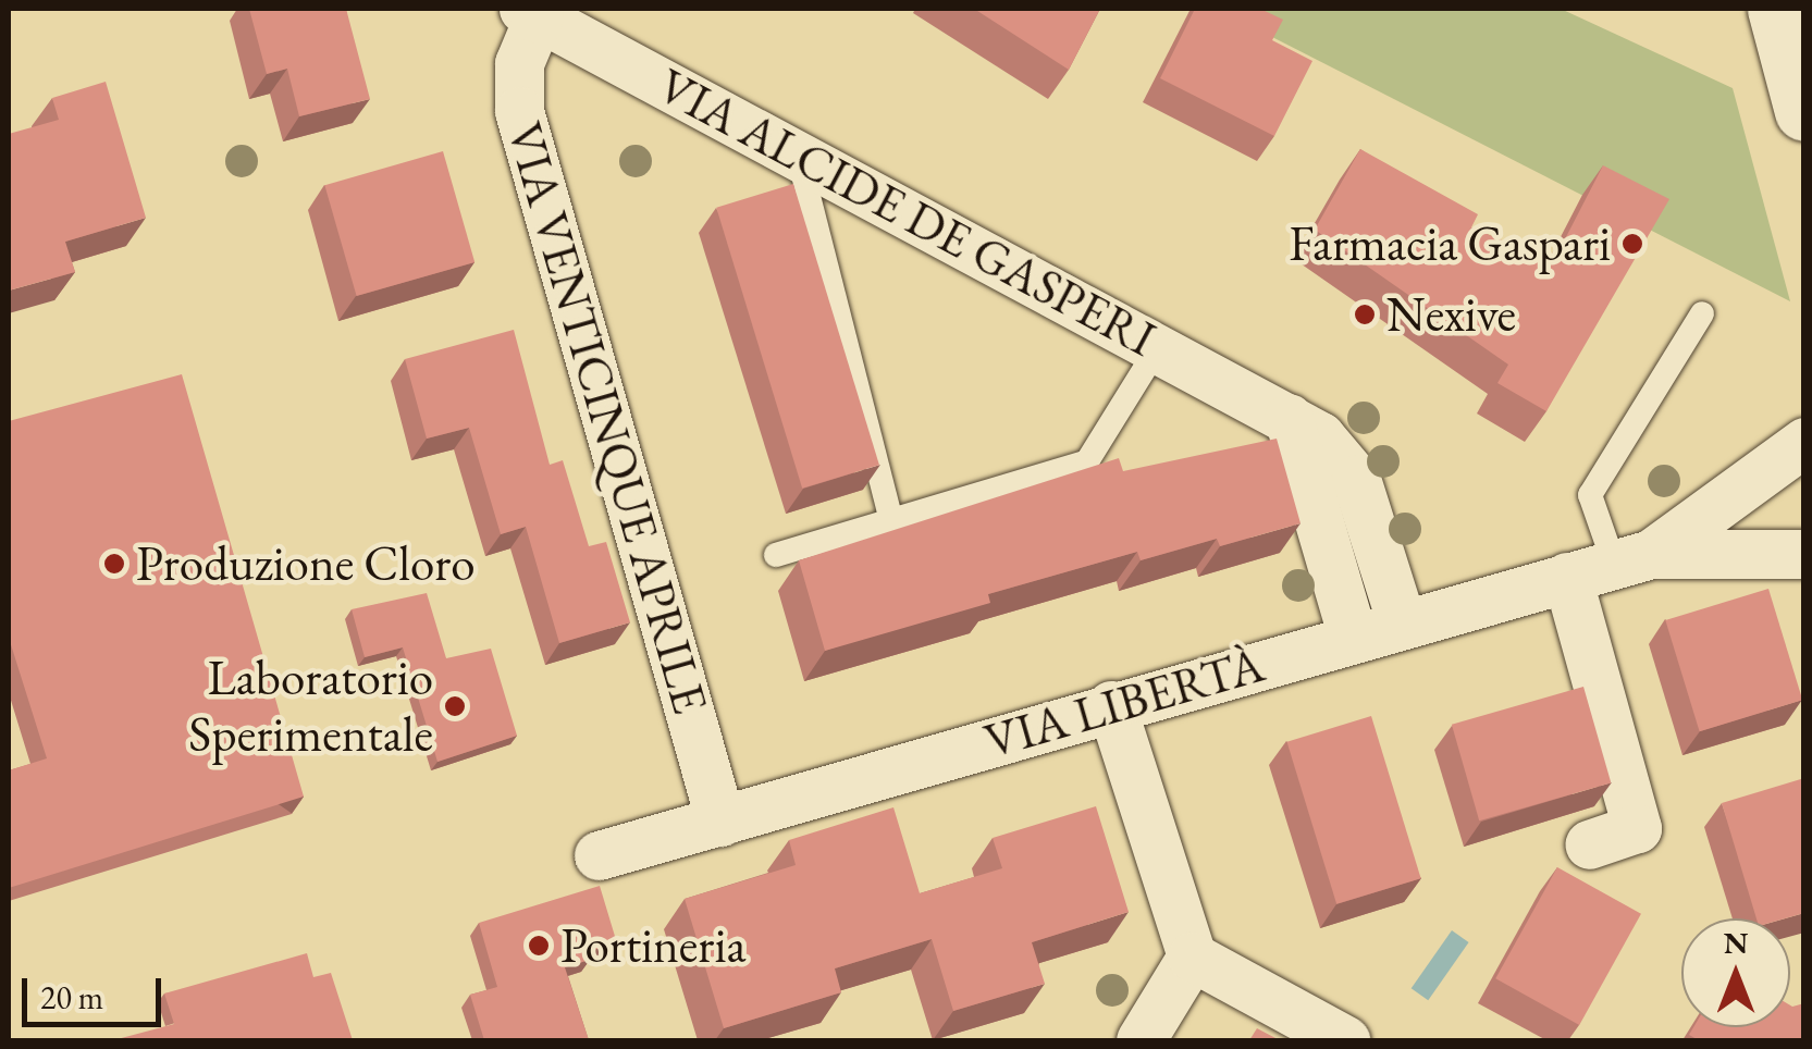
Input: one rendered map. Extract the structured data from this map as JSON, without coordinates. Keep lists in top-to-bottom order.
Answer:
{
  "streets": {
    "street": ["VIA ALCIDE DE GASPERI", "VIA VENTICINQUE APRILE", "VIA LIBERTÀ"]
  },
  "crossings": [
    ["VIA ALCIDE DE GASPERI", "VIA VENTICINQUE APRILE"],
    ["VIA ALCIDE DE GASPERI", "VIA LIBERTÀ"],
    ["VIA VENTICINQUE APRILE", "VIA LIBERTÀ"]
  ],
  "places": [
    "Farmacia Gaspari",
    "Nexive",
    "Produzione Cloro",
    "Laboratorio Sperimentale",
    "Portineria"
  ],
  "scale_bar": "20 m",
  "north": "top"
}
